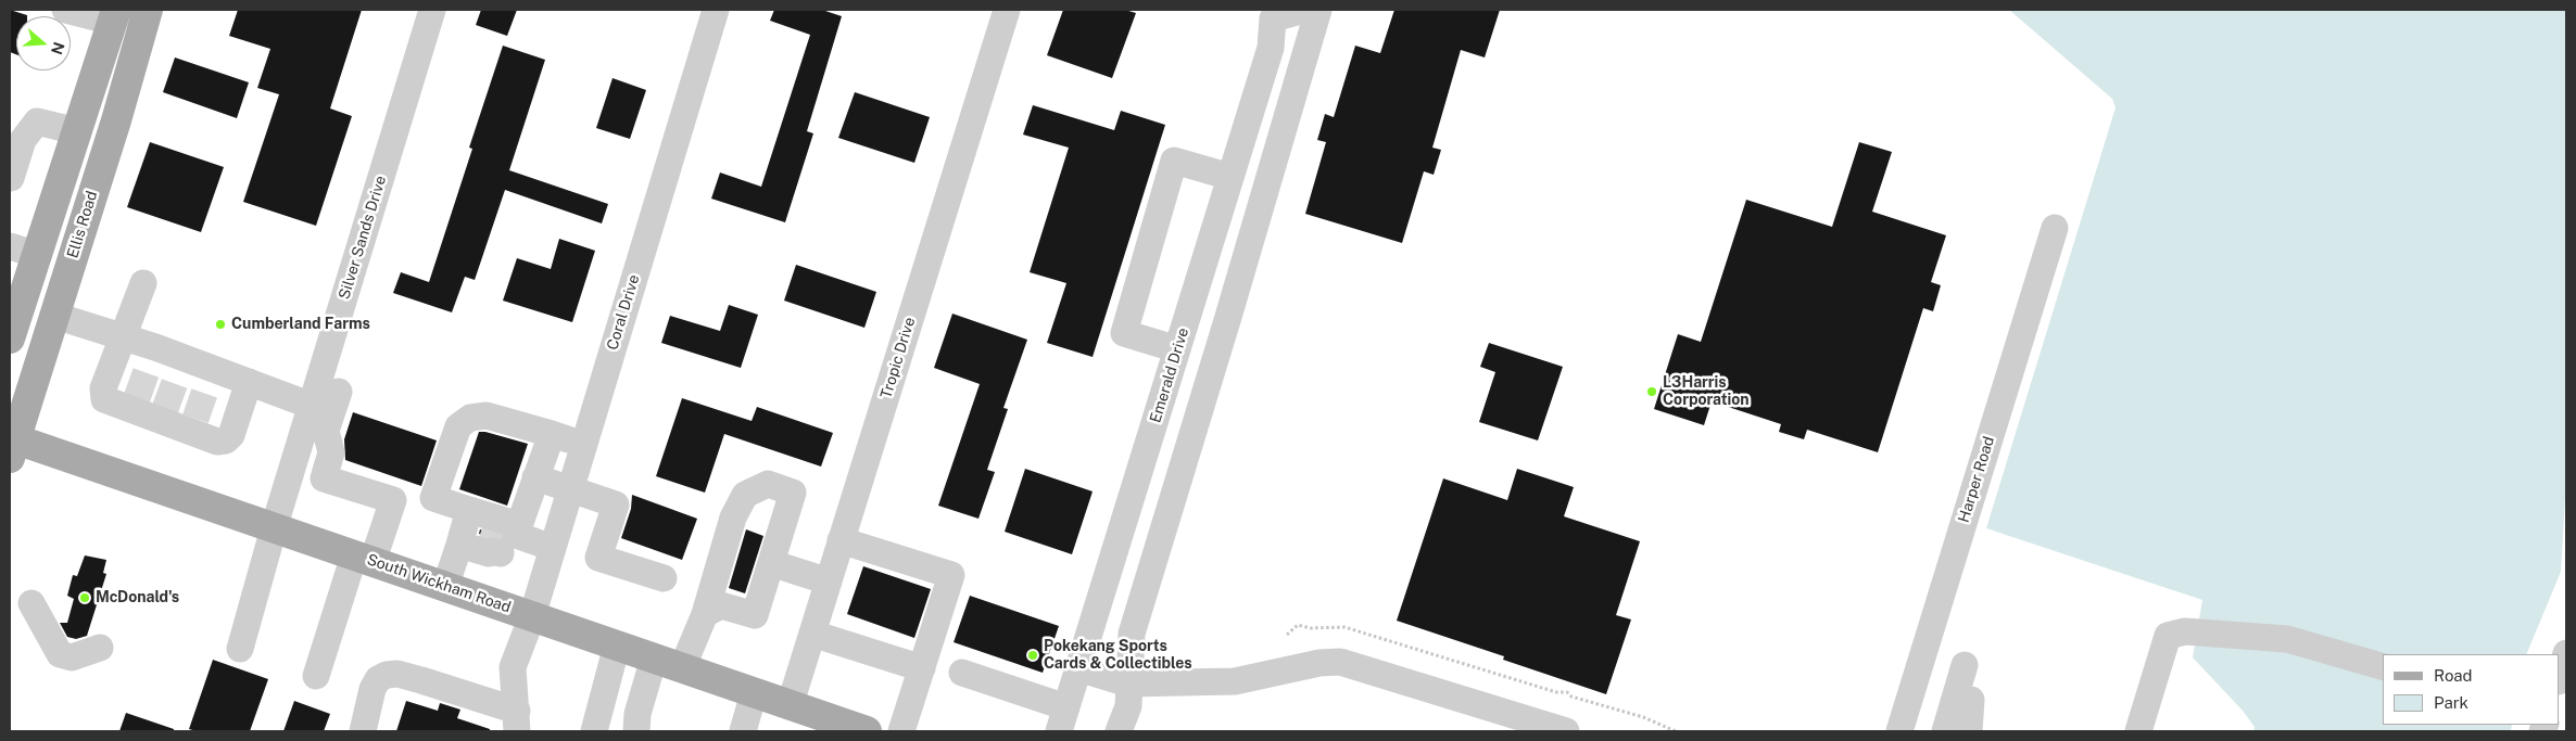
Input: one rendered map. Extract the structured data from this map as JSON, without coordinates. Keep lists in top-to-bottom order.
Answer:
{
  "streets": {
    "main road": ["Ellis Road", "South Wickham Road"],
    "street": [
      "Silver Sands Drive",
      "Coral Drive",
      "Tropic Drive",
      "Emerald Drive",
      "Harper Road"
    ]
  },
  "crossings": [
    ["Ellis Road", "South Wickham Road"],
    ["Silver Sands Drive", "South Wickham Road"],
    ["Coral Drive", "South Wickham Road"],
    ["Tropic Drive", "South Wickham Road"]
  ],
  "places": [
    "Cumberland Farms",
    "L3Harris Corporation",
    "McDonald's",
    "Pokekang Sports Cards & Collectibles"
  ],
  "legend": ["Road", "Park"],
  "north": "right"
}
